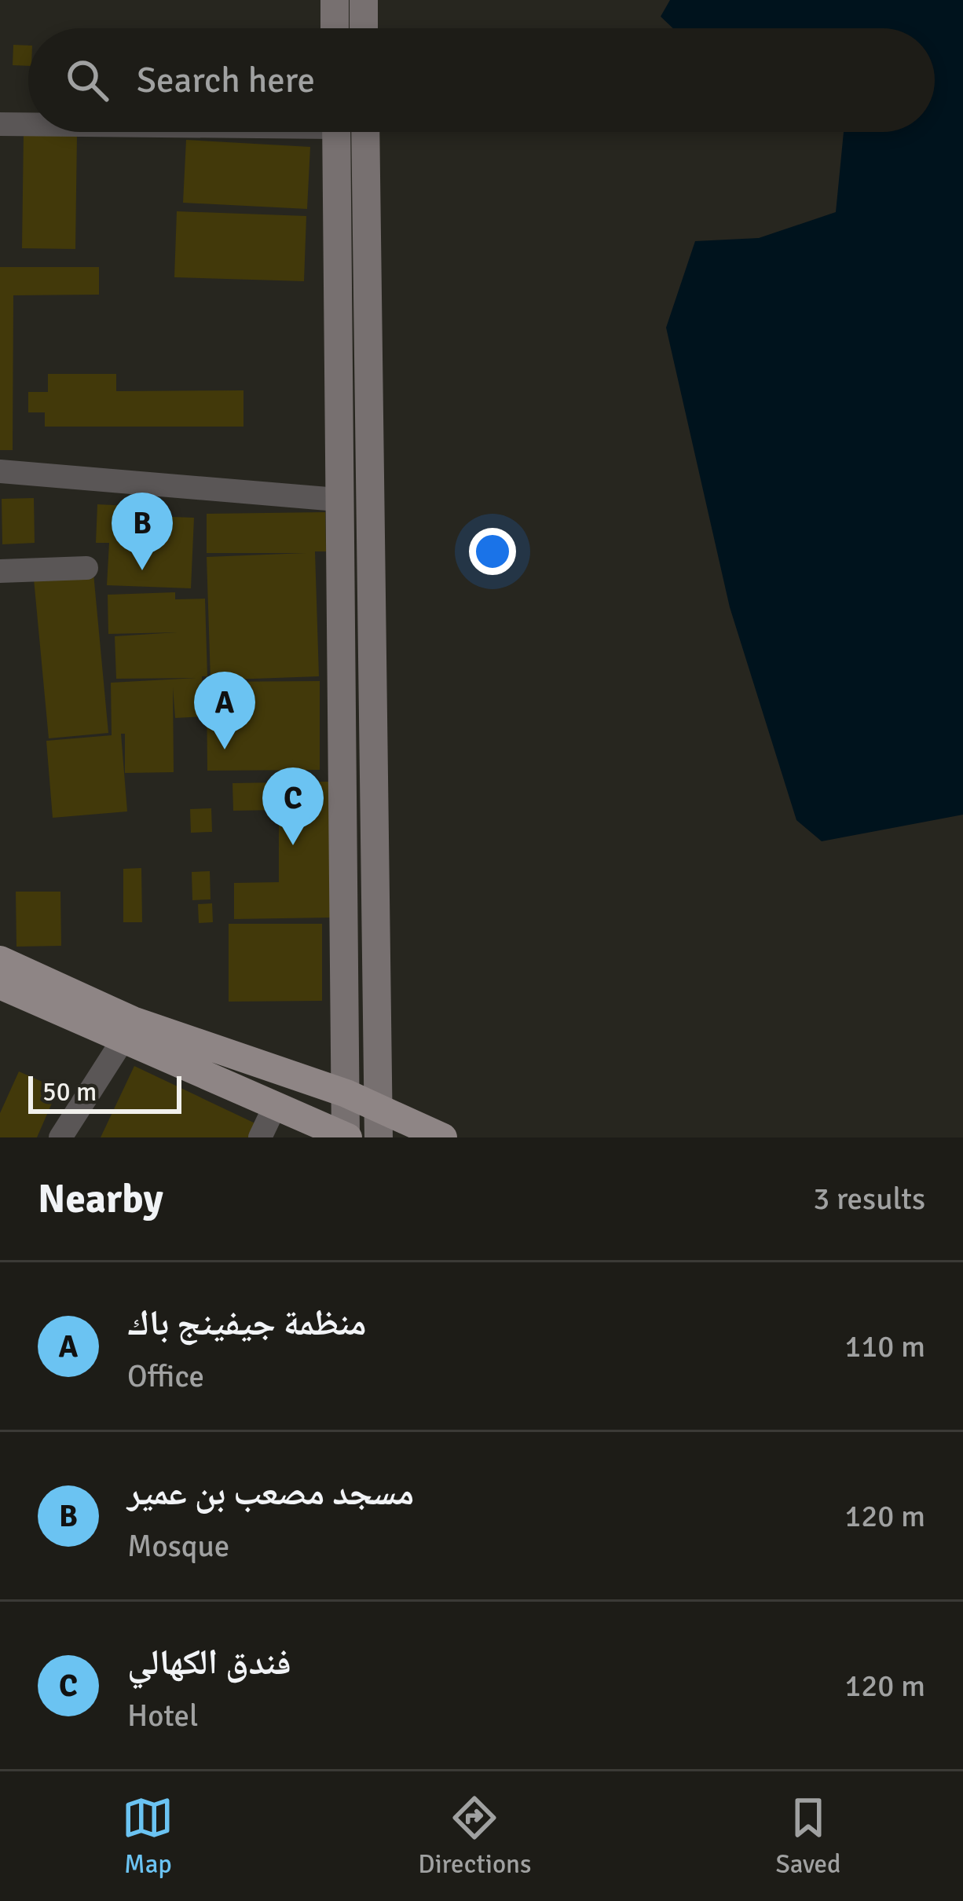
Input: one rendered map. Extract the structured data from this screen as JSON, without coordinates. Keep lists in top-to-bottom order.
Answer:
{
  "scale_bar": "50 m",
  "page": {
    "search": "Search here",
    "pins": ["B", "A", "C"],
    "scale": "50 m",
    "heading": ["Nearby", "3 results"],
    "list": [
      {
        "mark": "A",
        "name": "منظمة جيفينج باك",
        "note": "Office",
        "value": "110 m"
      },
      {
        "mark": "B",
        "name": "مسجد مصعب بن عمير",
        "note": "Mosque",
        "value": "120 m"
      },
      {
        "mark": "C",
        "name": "فندق الكهالي",
        "note": "Hotel",
        "value": "120 m"
      }
    ],
    "nav": ["Map", "Directions", "Saved"]
  }
}
